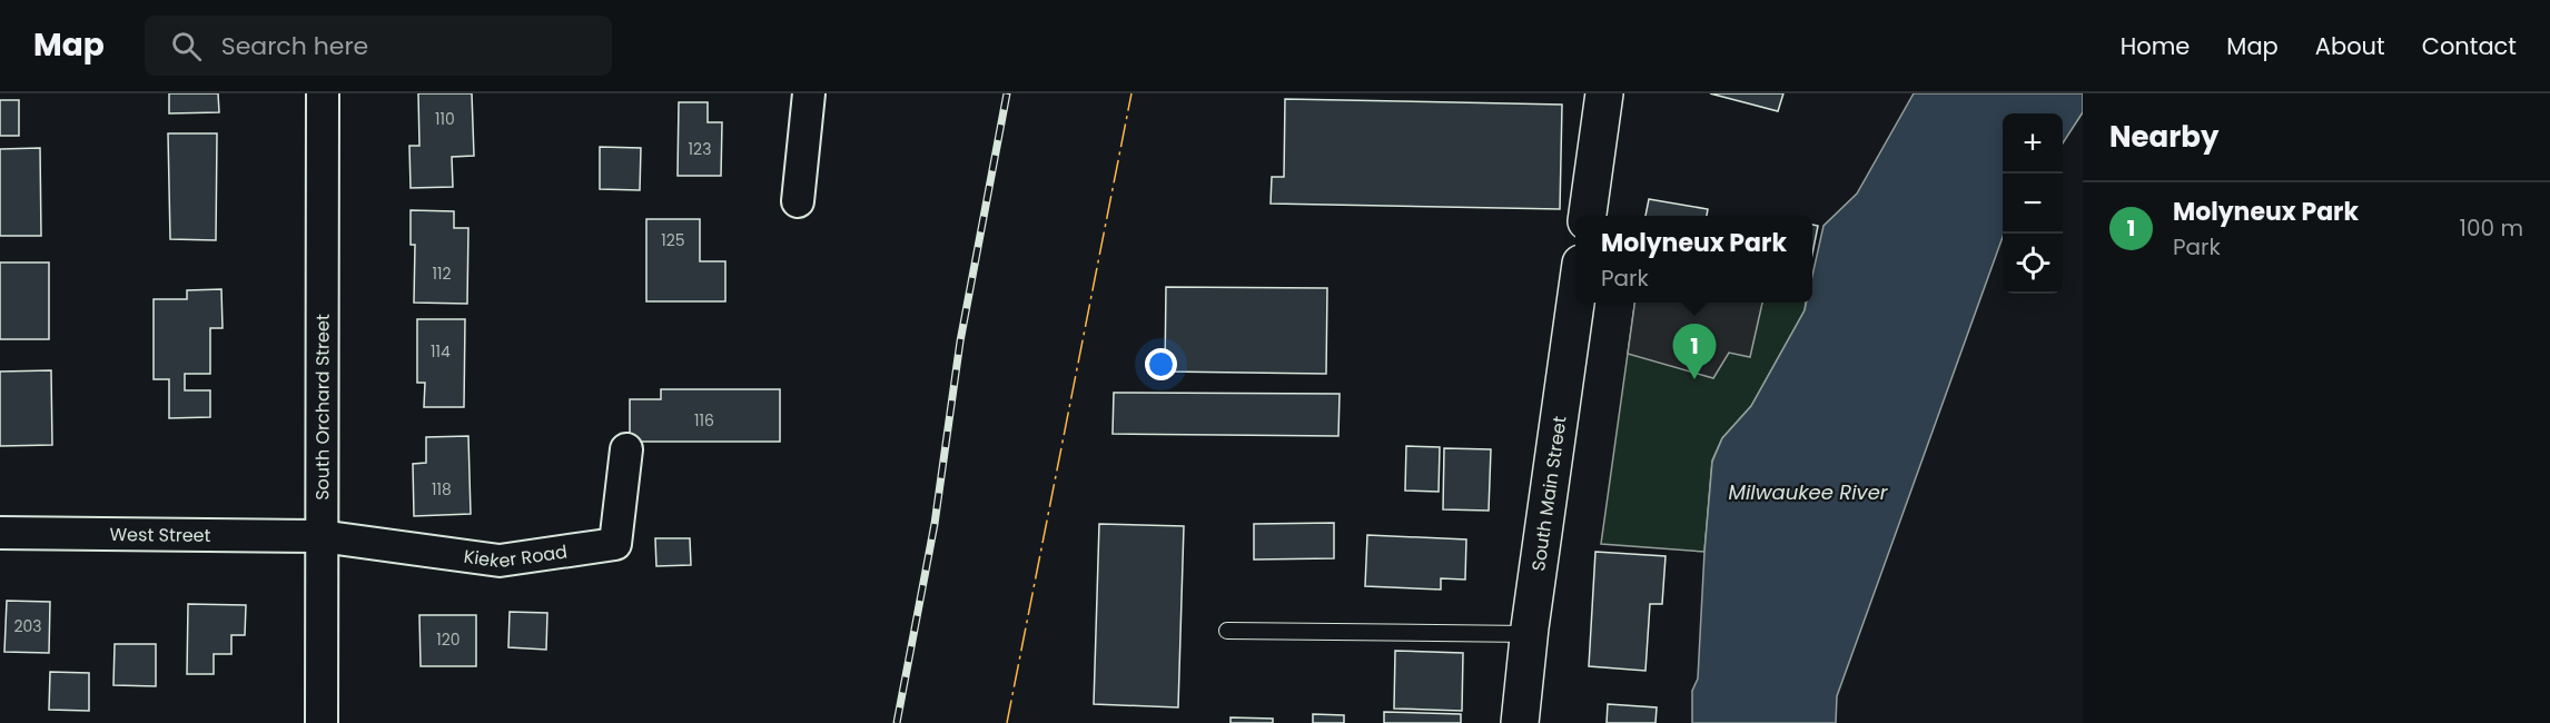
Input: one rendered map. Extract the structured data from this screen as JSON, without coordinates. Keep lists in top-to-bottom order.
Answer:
{
  "streets": {
    "main road": ["South Main Street"],
    "street": ["South Orchard Street", "West Street", "Kieker Road"]
  },
  "crossings": [
    ["South Orchard Street", "West Street"],
    ["South Orchard Street", "Kieker Road"],
    ["West Street", "Kieker Road"]
  ],
  "water": ["Milwaukee River"],
  "house_numbers": [
    "110",
    "123",
    "125",
    "112",
    "114",
    "116",
    "118",
    "203",
    "120"
  ],
  "page": {
    "header": "Map",
    "search": "Search here",
    "nav": [
      "Home",
      "Map",
      "About",
      "Contact"
    ],
    "heading": "Nearby",
    "map_buttons": ["+", "−"],
    "list": [
      {
        "mark": "1",
        "name": "Molyneux Park",
        "note": "Park",
        "value": "100 m"
      }
    ],
    "popup": ["Molyneux Park", "Park"],
    "pins": "1"
  }
}
